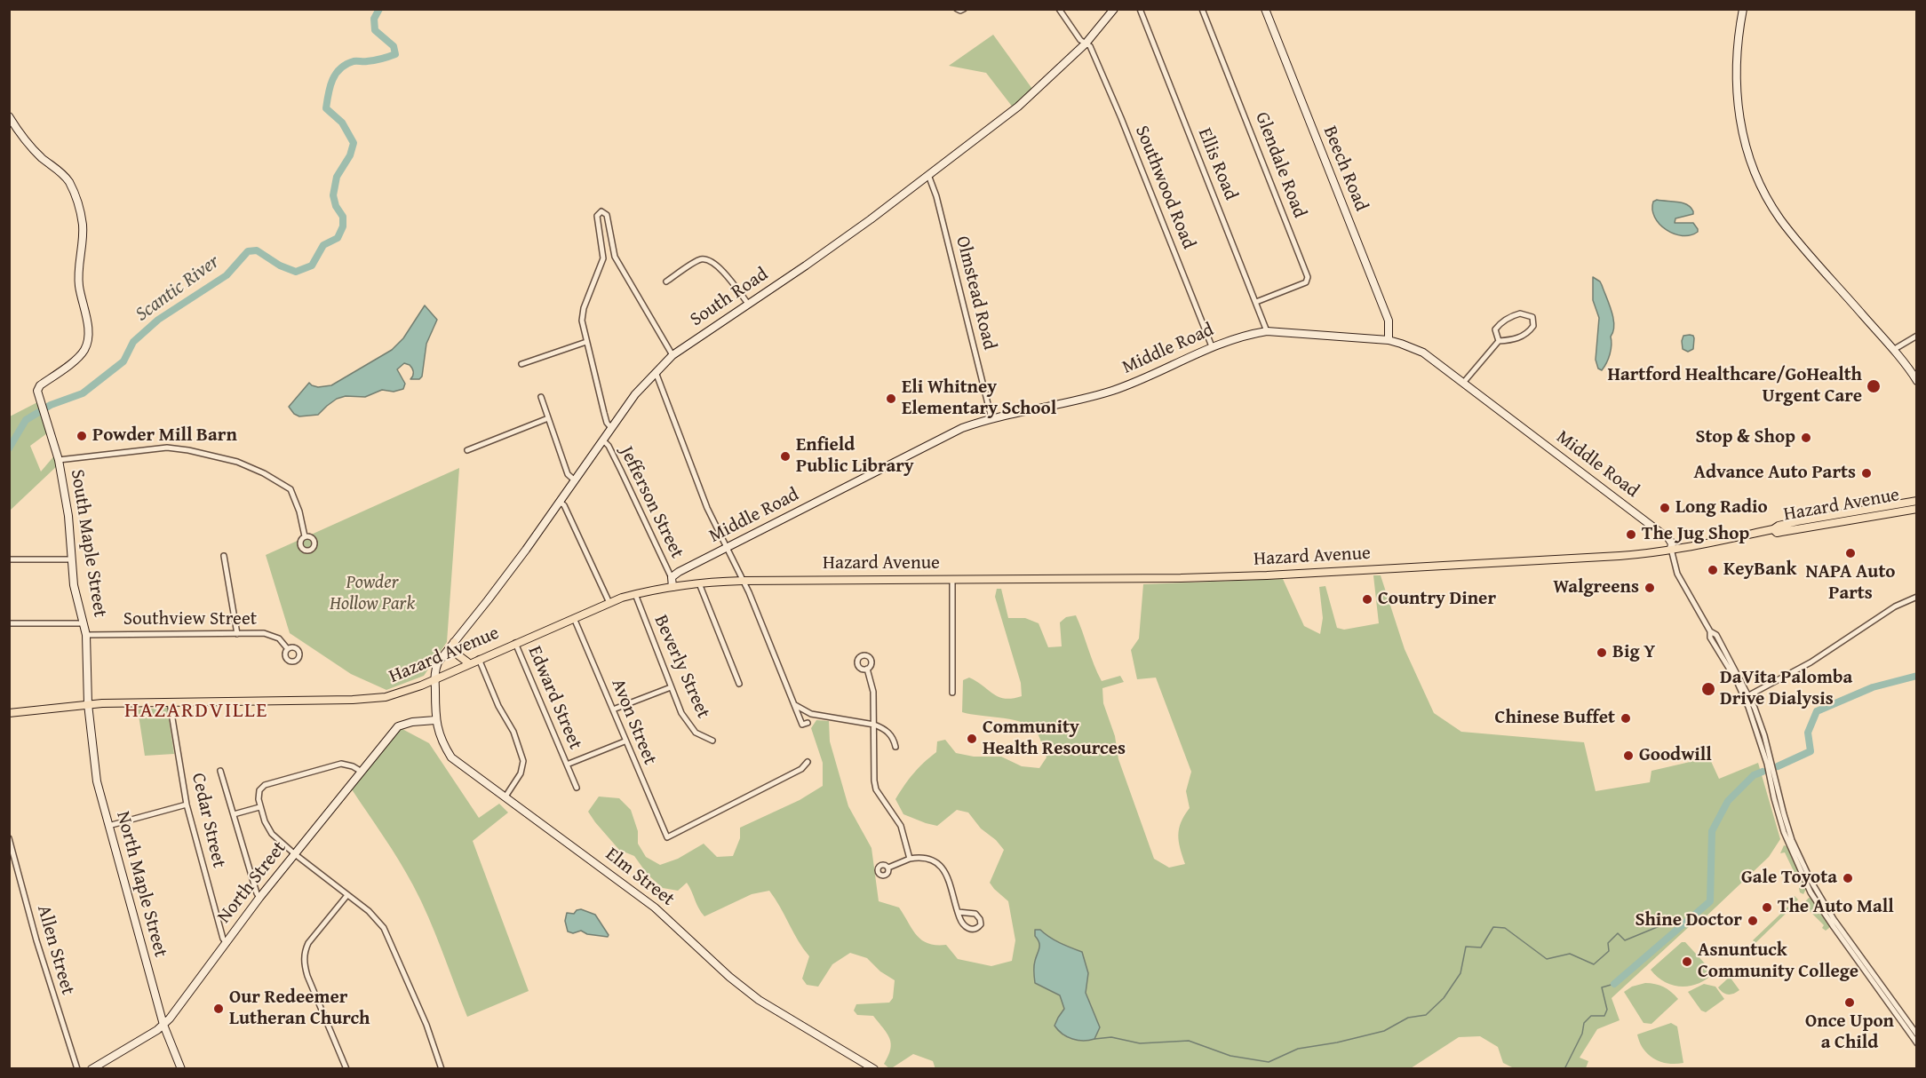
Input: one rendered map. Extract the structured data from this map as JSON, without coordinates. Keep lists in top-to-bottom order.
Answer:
{
  "streets": {
    "main road": ["Hazard Avenue"],
    "street": [
      "Ellis Road",
      "Glendale Road",
      "Beech Road",
      "Southwood Road",
      "Olmstead Road",
      "South Road",
      "Middle Road",
      "Jefferson Street",
      "South Maple Street",
      "Southview Street",
      "Beverly Street",
      "Edward Street",
      "Avon Street",
      "Cedar Street",
      "Elm Street",
      "North Street",
      "North Maple Street",
      "Allen Street"
    ]
  },
  "crossings": [
    ["Ellis Road", "Glendale Road"],
    ["Ellis Road", "Middle Road"],
    ["Beech Road", "Middle Road"],
    ["Southwood Road", "South Road"],
    ["Southwood Road", "Middle Road"],
    ["Olmstead Road", "South Road"],
    ["Olmstead Road", "Middle Road"],
    ["South Road", "Jefferson Street"],
    ["South Road", "Hazard Avenue"],
    ["South Road", "Elm Street"],
    ["Middle Road", "Jefferson Street"],
    ["Middle Road", "Hazard Avenue"],
    ["Jefferson Street", "Hazard Avenue"],
    ["Hazard Avenue", "South Maple Street"],
    ["Hazard Avenue", "Beverly Street"],
    ["Hazard Avenue", "Edward Street"],
    ["Hazard Avenue", "Avon Street"],
    ["Hazard Avenue", "Cedar Street"],
    ["Hazard Avenue", "Elm Street"],
    ["Hazard Avenue", "North Maple Street"],
    ["South Maple Street", "Southview Street"],
    ["South Maple Street", "North Maple Street"],
    ["Edward Street", "Avon Street"],
    ["Cedar Street", "North Street"],
    ["Elm Street", "North Street"],
    ["North Street", "North Maple Street"]
  ],
  "districts": ["HAZARDVILLE"],
  "water": ["Scantic River"],
  "parks": ["Powder Hollow Park"],
  "places": [
    "Hartford Healthcare/GoHealth Urgent Care",
    "Eli Whitney Elementary School",
    "Powder Mill Barn",
    "Stop & Shop",
    "Enfield Public Library",
    "Advance Auto Parts",
    "Long Radio",
    "The Jug Shop",
    "NAPA Auto Parts",
    "KeyBank",
    "Walgreens",
    "Country Diner",
    "Big Y",
    "DaVita Palomba Drive Dialysis",
    "Chinese Buffet",
    "Community Health Resources",
    "Goodwill",
    "Gale Toyota",
    "The Auto Mall",
    "Shine Doctor",
    "Asnuntuck Community College",
    "Once Upon a Child",
    "Our Redeemer Lutheran Church"
  ]
}
